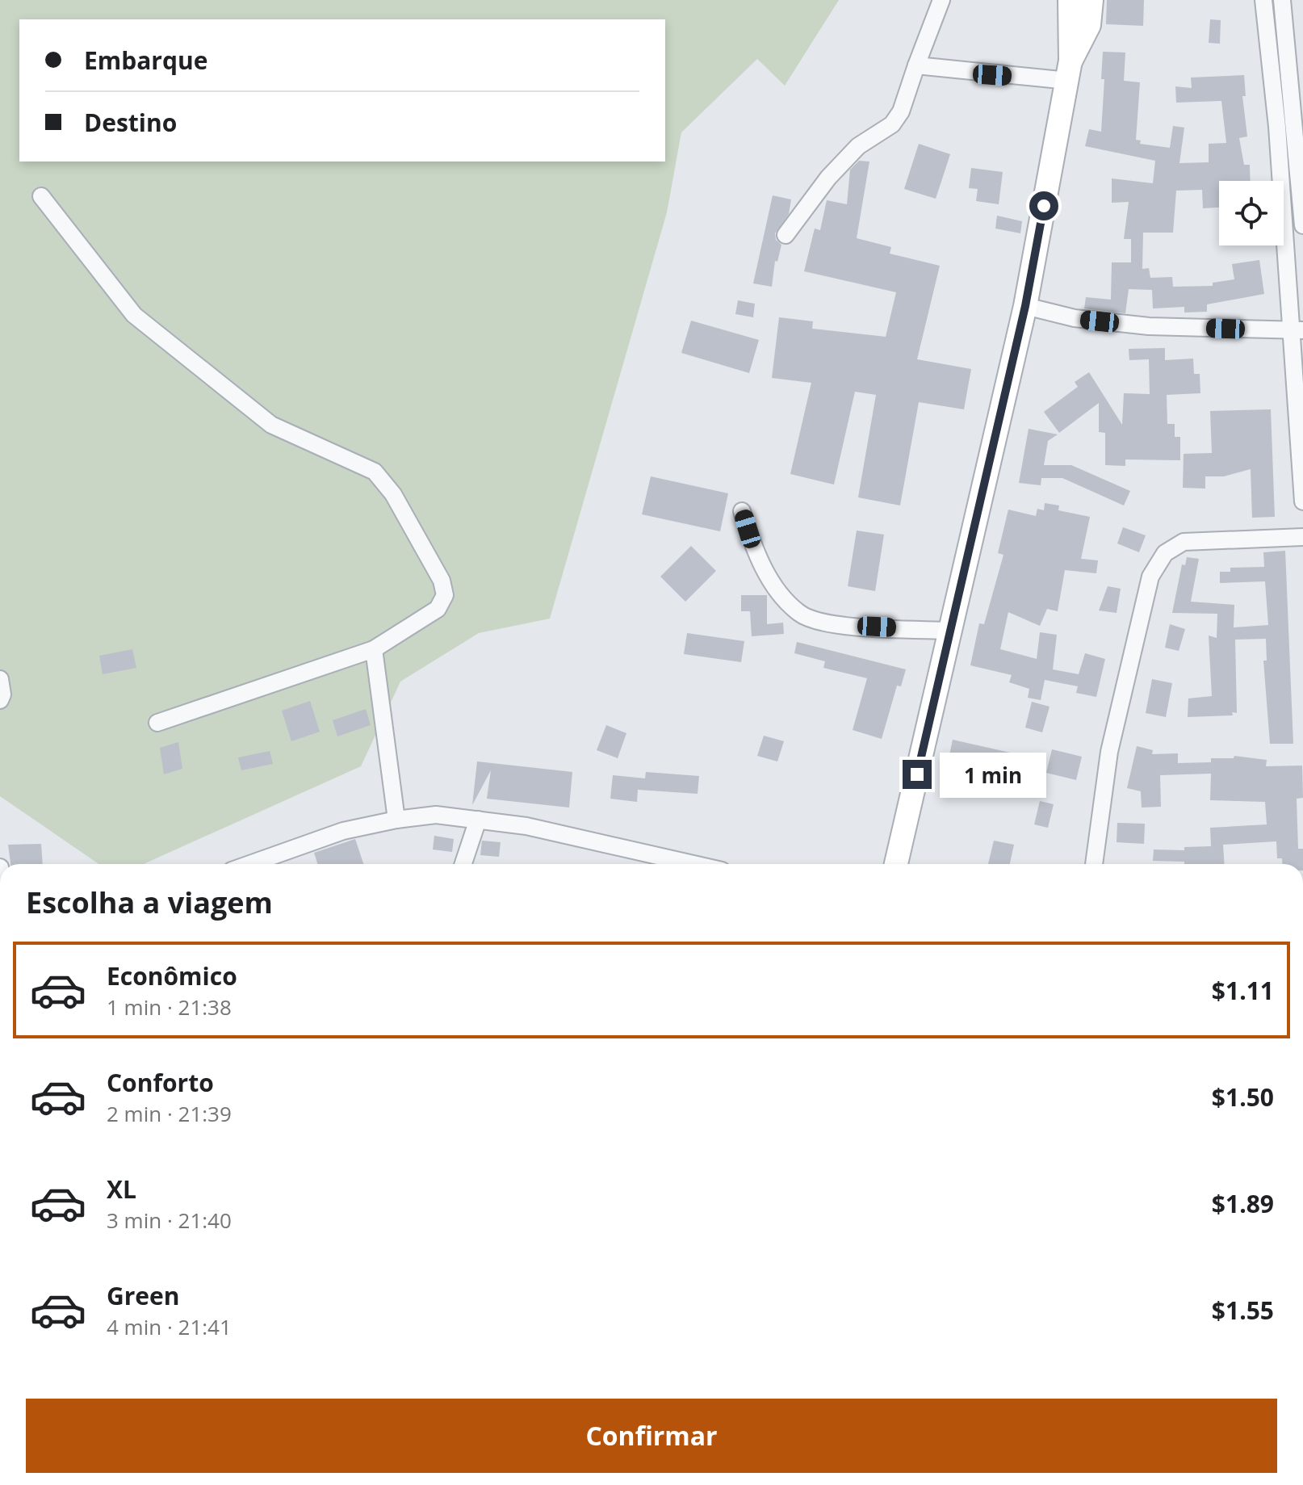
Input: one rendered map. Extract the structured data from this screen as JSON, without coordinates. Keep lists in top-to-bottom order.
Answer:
{
  "page": {
    "banner": ["Embarque", "Destino"],
    "bubble": "1 min",
    "heading": "Escolha a viagem",
    "list": [
      {
        "name": "Econômico",
        "note": "1 min · 21:38",
        "value": "$1.11"
      },
      {
        "name": "Conforto",
        "note": "2 min · 21:39",
        "value": "$1.50"
      },
      {
        "name": "XL",
        "note": "3 min · 21:40",
        "value": "$1.89"
      },
      {
        "name": "Green",
        "note": "4 min · 21:41",
        "value": "$1.55"
      }
    ],
    "buttons": "Confirmar"
  }
}
